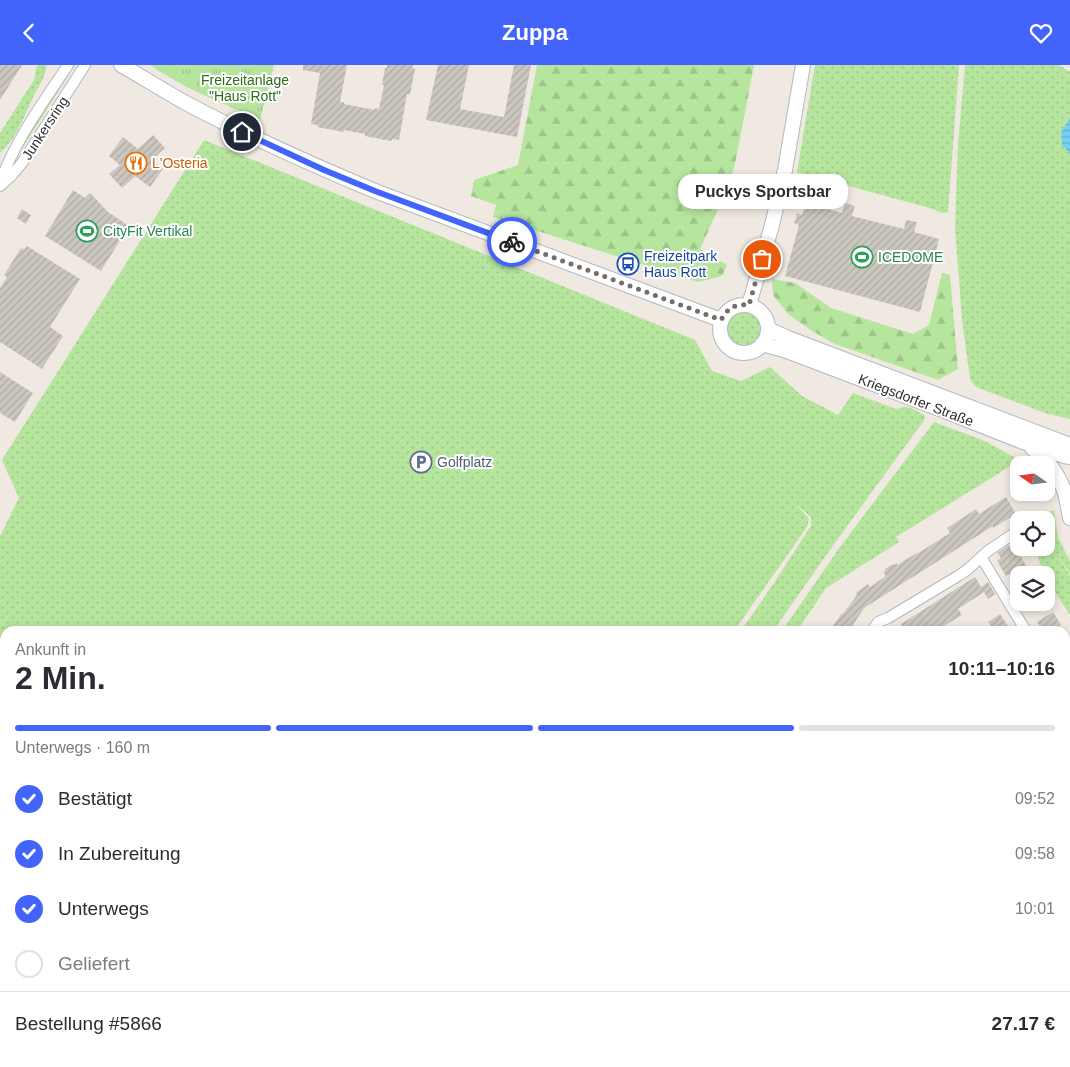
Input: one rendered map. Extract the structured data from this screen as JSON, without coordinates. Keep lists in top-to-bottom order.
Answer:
{
  "streets": {
    "main road": ["Kriegsdorfer Straße"],
    "street": ["Junkersring"]
  },
  "parks": ["Freizeitanlage \"Haus Rott\""],
  "places": {
    "restaurant": ["L'Osteria"],
    "sports": ["CityFit Vertikal", "ICEDOME"],
    "other": ["Puckys Sportsbar"],
    "bus stop": ["Freizeitpark Haus Rott"],
    "parking": ["Golfplatz"]
  },
  "north": "left",
  "page": {
    "header": "Zuppa",
    "bubble": "Puckys Sportsbar",
    "heading": ["2 Min.", "Ankunft in", "10:11–10:16"],
    "panel": ["Bestellung #5866", "27.17 €"],
    "bar": "Unterwegs · 160 m",
    "list": [
      ["Bestätigt", "09:52"],
      ["In Zubereitung", "09:58"],
      ["Unterwegs", "10:01"],
      "Geliefert"
    ]
  }
}
